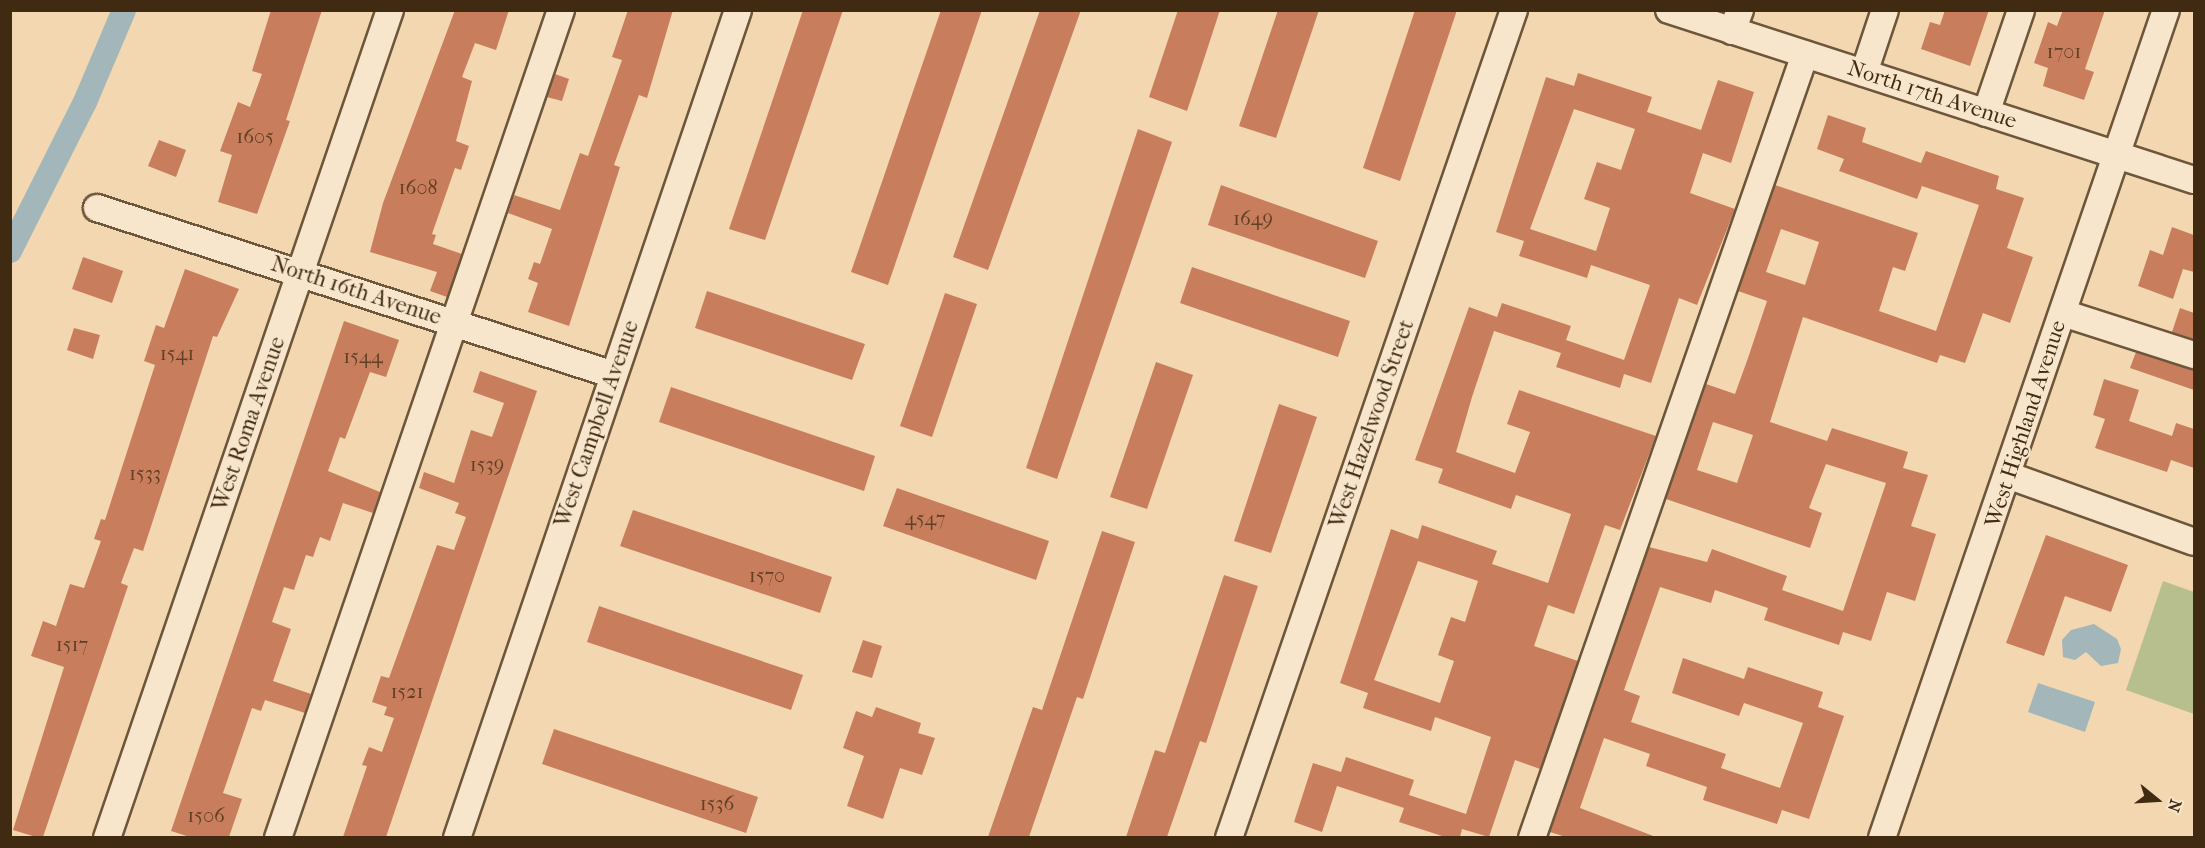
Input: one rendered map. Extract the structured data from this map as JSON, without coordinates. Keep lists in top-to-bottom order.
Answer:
{
  "streets": {
    "street": [
      "North 17th Avenue",
      "North 16th Avenue",
      "West Roma Avenue",
      "West Campbell Avenue",
      "West Hazelwood Street",
      "West Highland Avenue"
    ]
  },
  "crossings": [
    ["North 17th Avenue", "West Highland Avenue"],
    ["North 16th Avenue", "West Roma Avenue"],
    ["North 16th Avenue", "West Campbell Avenue"]
  ],
  "house_numbers": [
    "1701",
    "1605",
    "1608",
    "1649",
    "1541",
    "1544",
    "1539",
    "1533",
    "4547",
    "1570",
    "1517",
    "1521",
    "1536",
    "1506"
  ],
  "north": "right"
}
